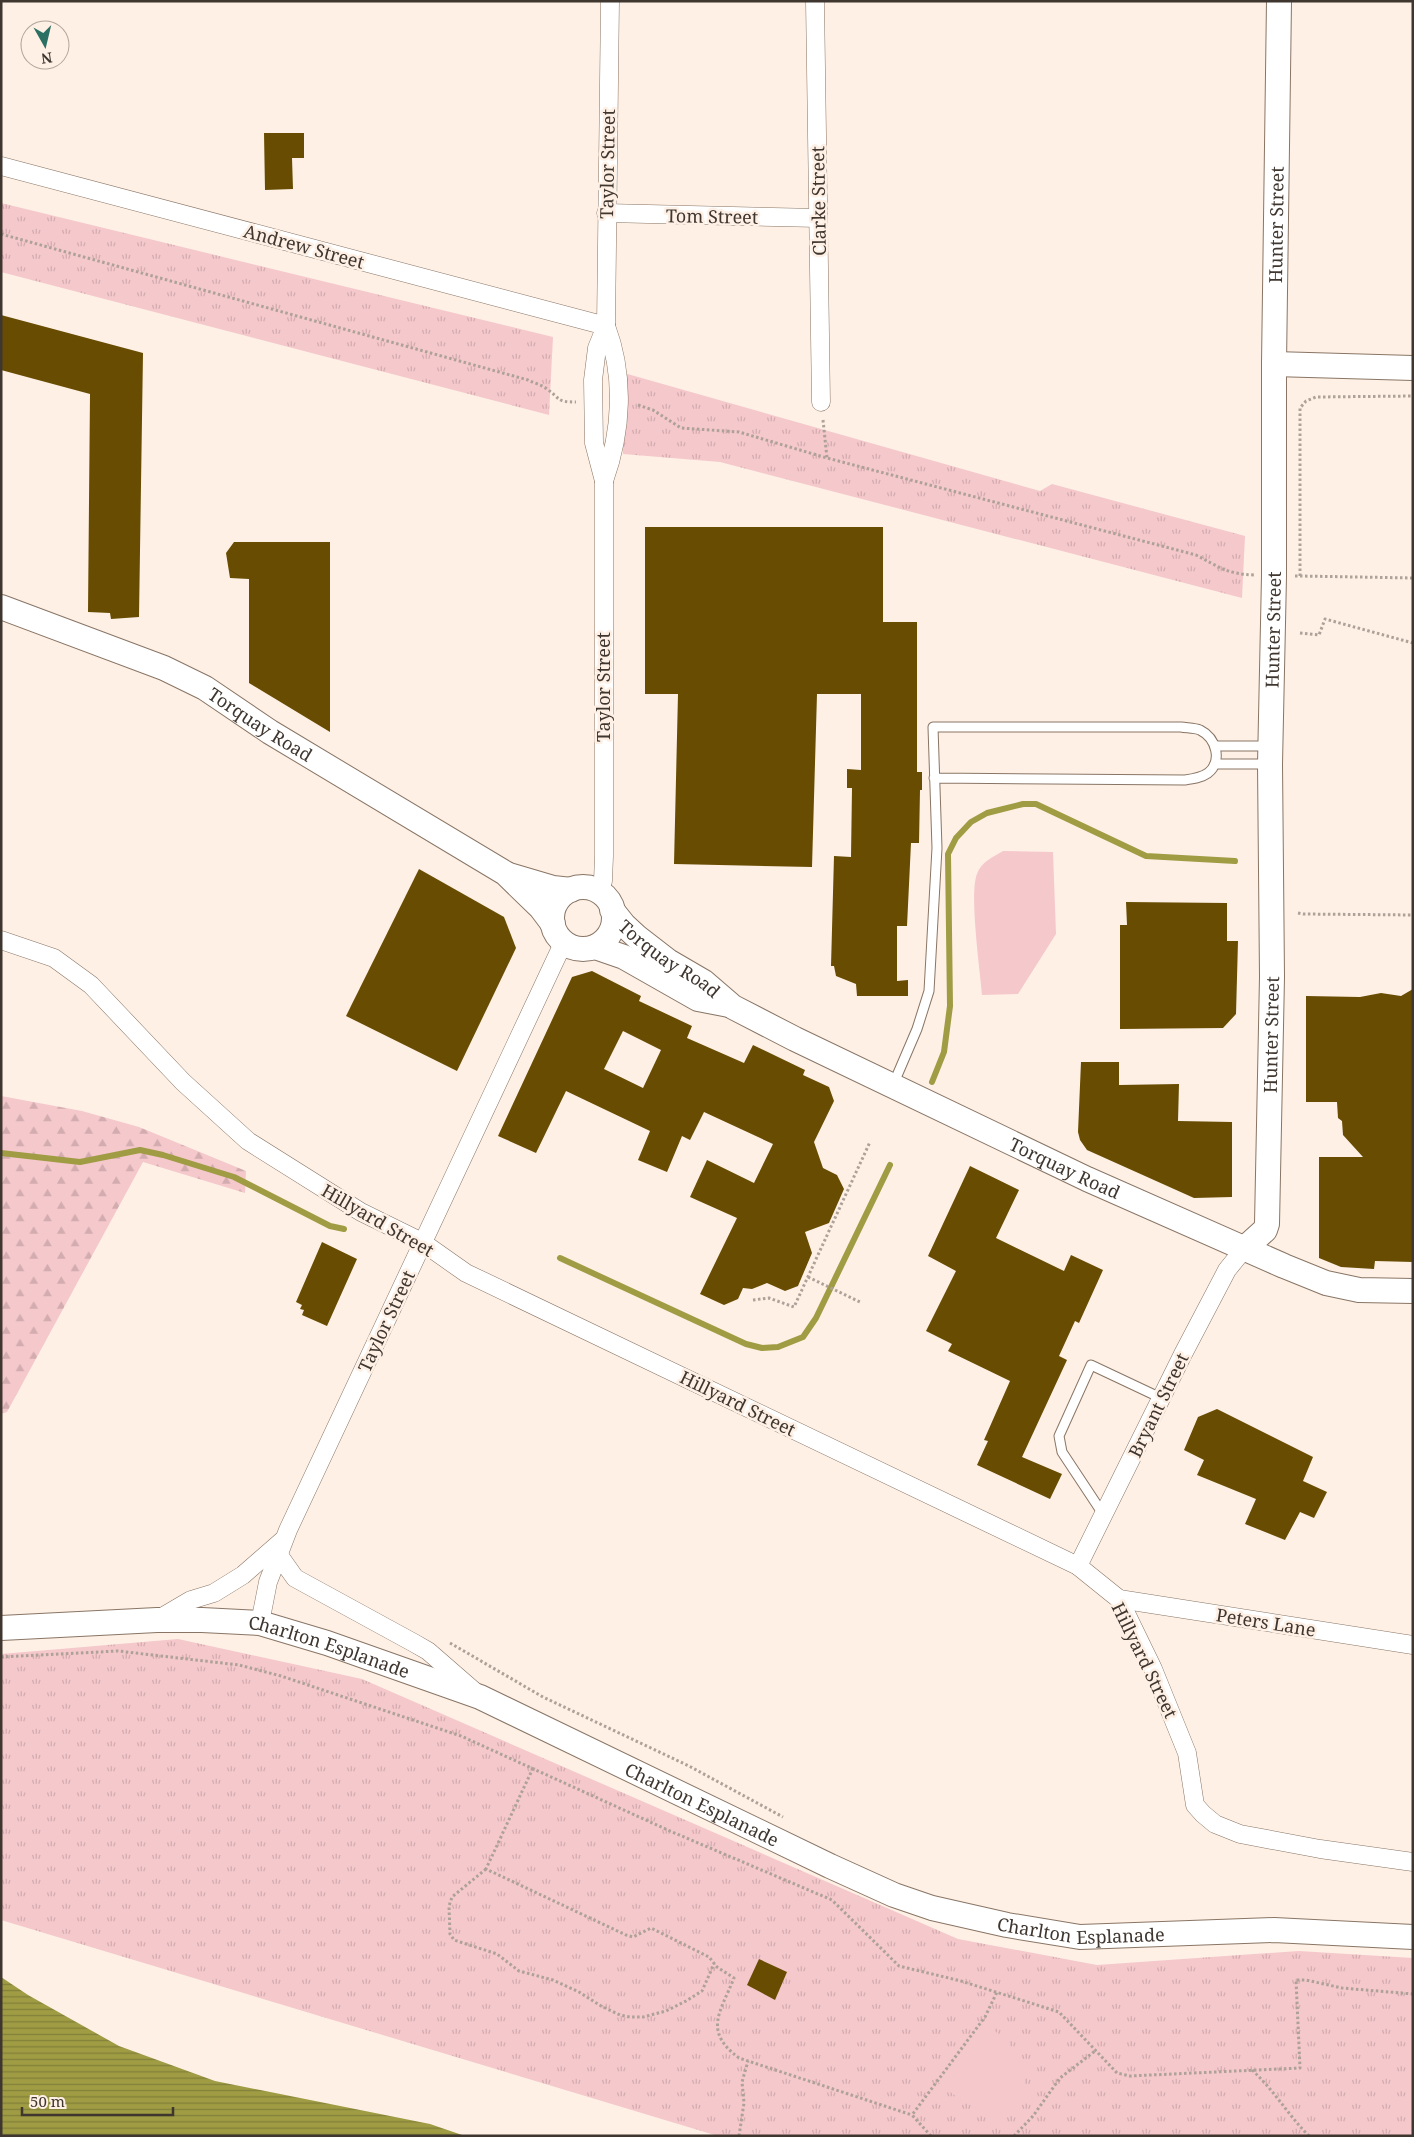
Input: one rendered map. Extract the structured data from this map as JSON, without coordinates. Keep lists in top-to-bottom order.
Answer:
{
  "streets": {
    "street": [
      "Taylor Street",
      "Clarke Street",
      "Tom Street",
      "Hunter Street",
      "Andrew Street",
      "Torquay Road",
      "Hillyard Street",
      "Bryant Street",
      "Peters Lane",
      "Charlton Esplanade"
    ]
  },
  "crossings": [
    ["Taylor Street", "Tom Street"],
    ["Taylor Street", "Andrew Street"],
    ["Taylor Street", "Torquay Road"],
    ["Taylor Street", "Hillyard Street"],
    ["Taylor Street", "Charlton Esplanade"],
    ["Clarke Street", "Tom Street"],
    ["Hunter Street", "Torquay Road"],
    ["Hunter Street", "Bryant Street"],
    ["Torquay Road", "Bryant Street"],
    ["Hillyard Street", "Bryant Street"],
    ["Hillyard Street", "Peters Lane"]
  ],
  "scale_bar": "50 m",
  "north": "bottom"
}
